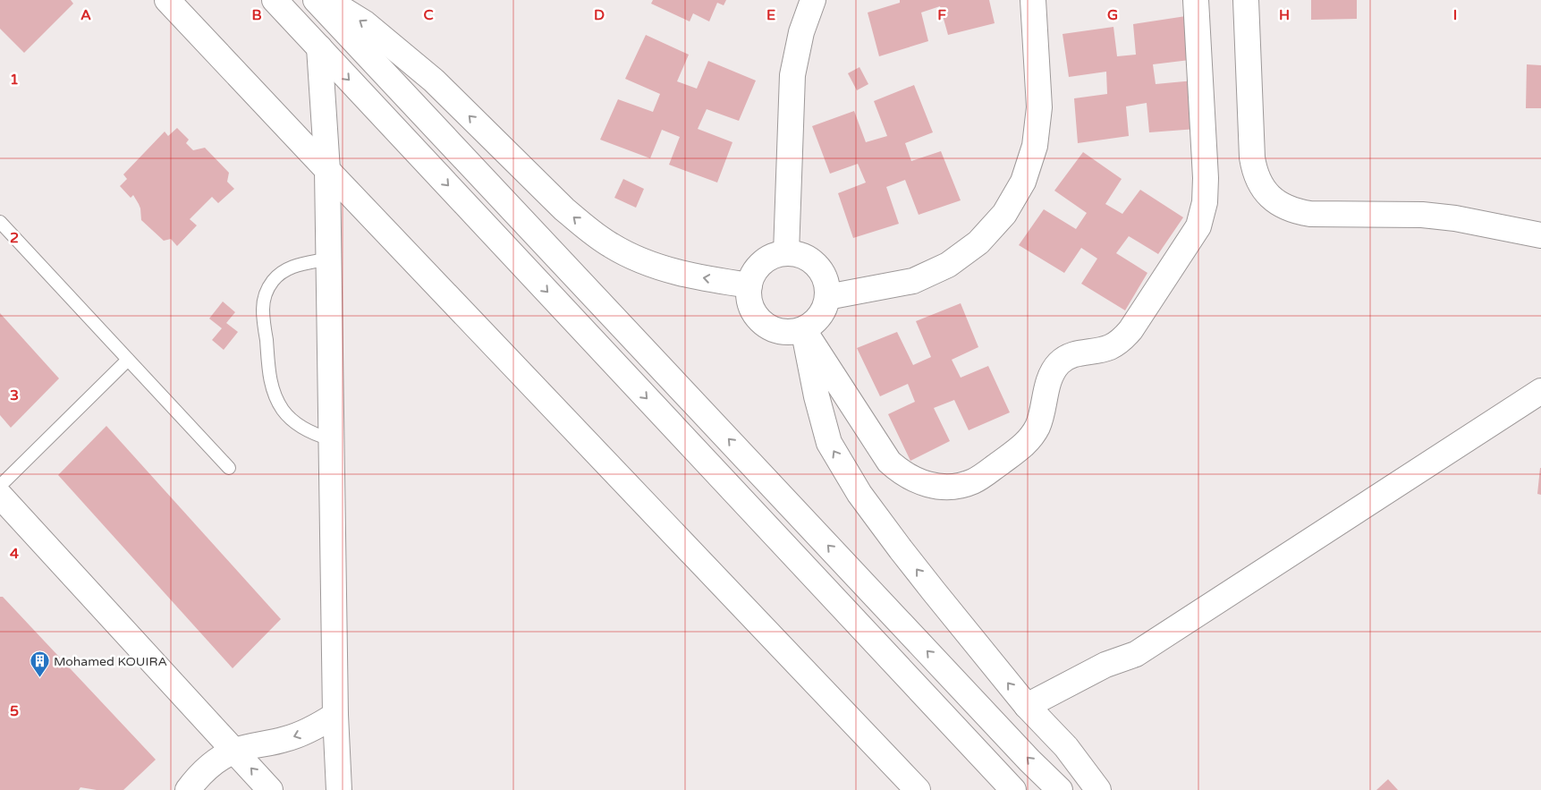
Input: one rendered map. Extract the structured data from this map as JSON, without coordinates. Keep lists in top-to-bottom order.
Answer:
{
  "places": {
    "building": ["Mohamed KOUIRA"]
  },
  "grid": {
    "columns": [
      "A",
      "B",
      "C",
      "D",
      "E",
      "F",
      "G",
      "H",
      "I"
    ],
    "rows": [
      "1",
      "2",
      "3",
      "4",
      "5"
    ]
  }
}
